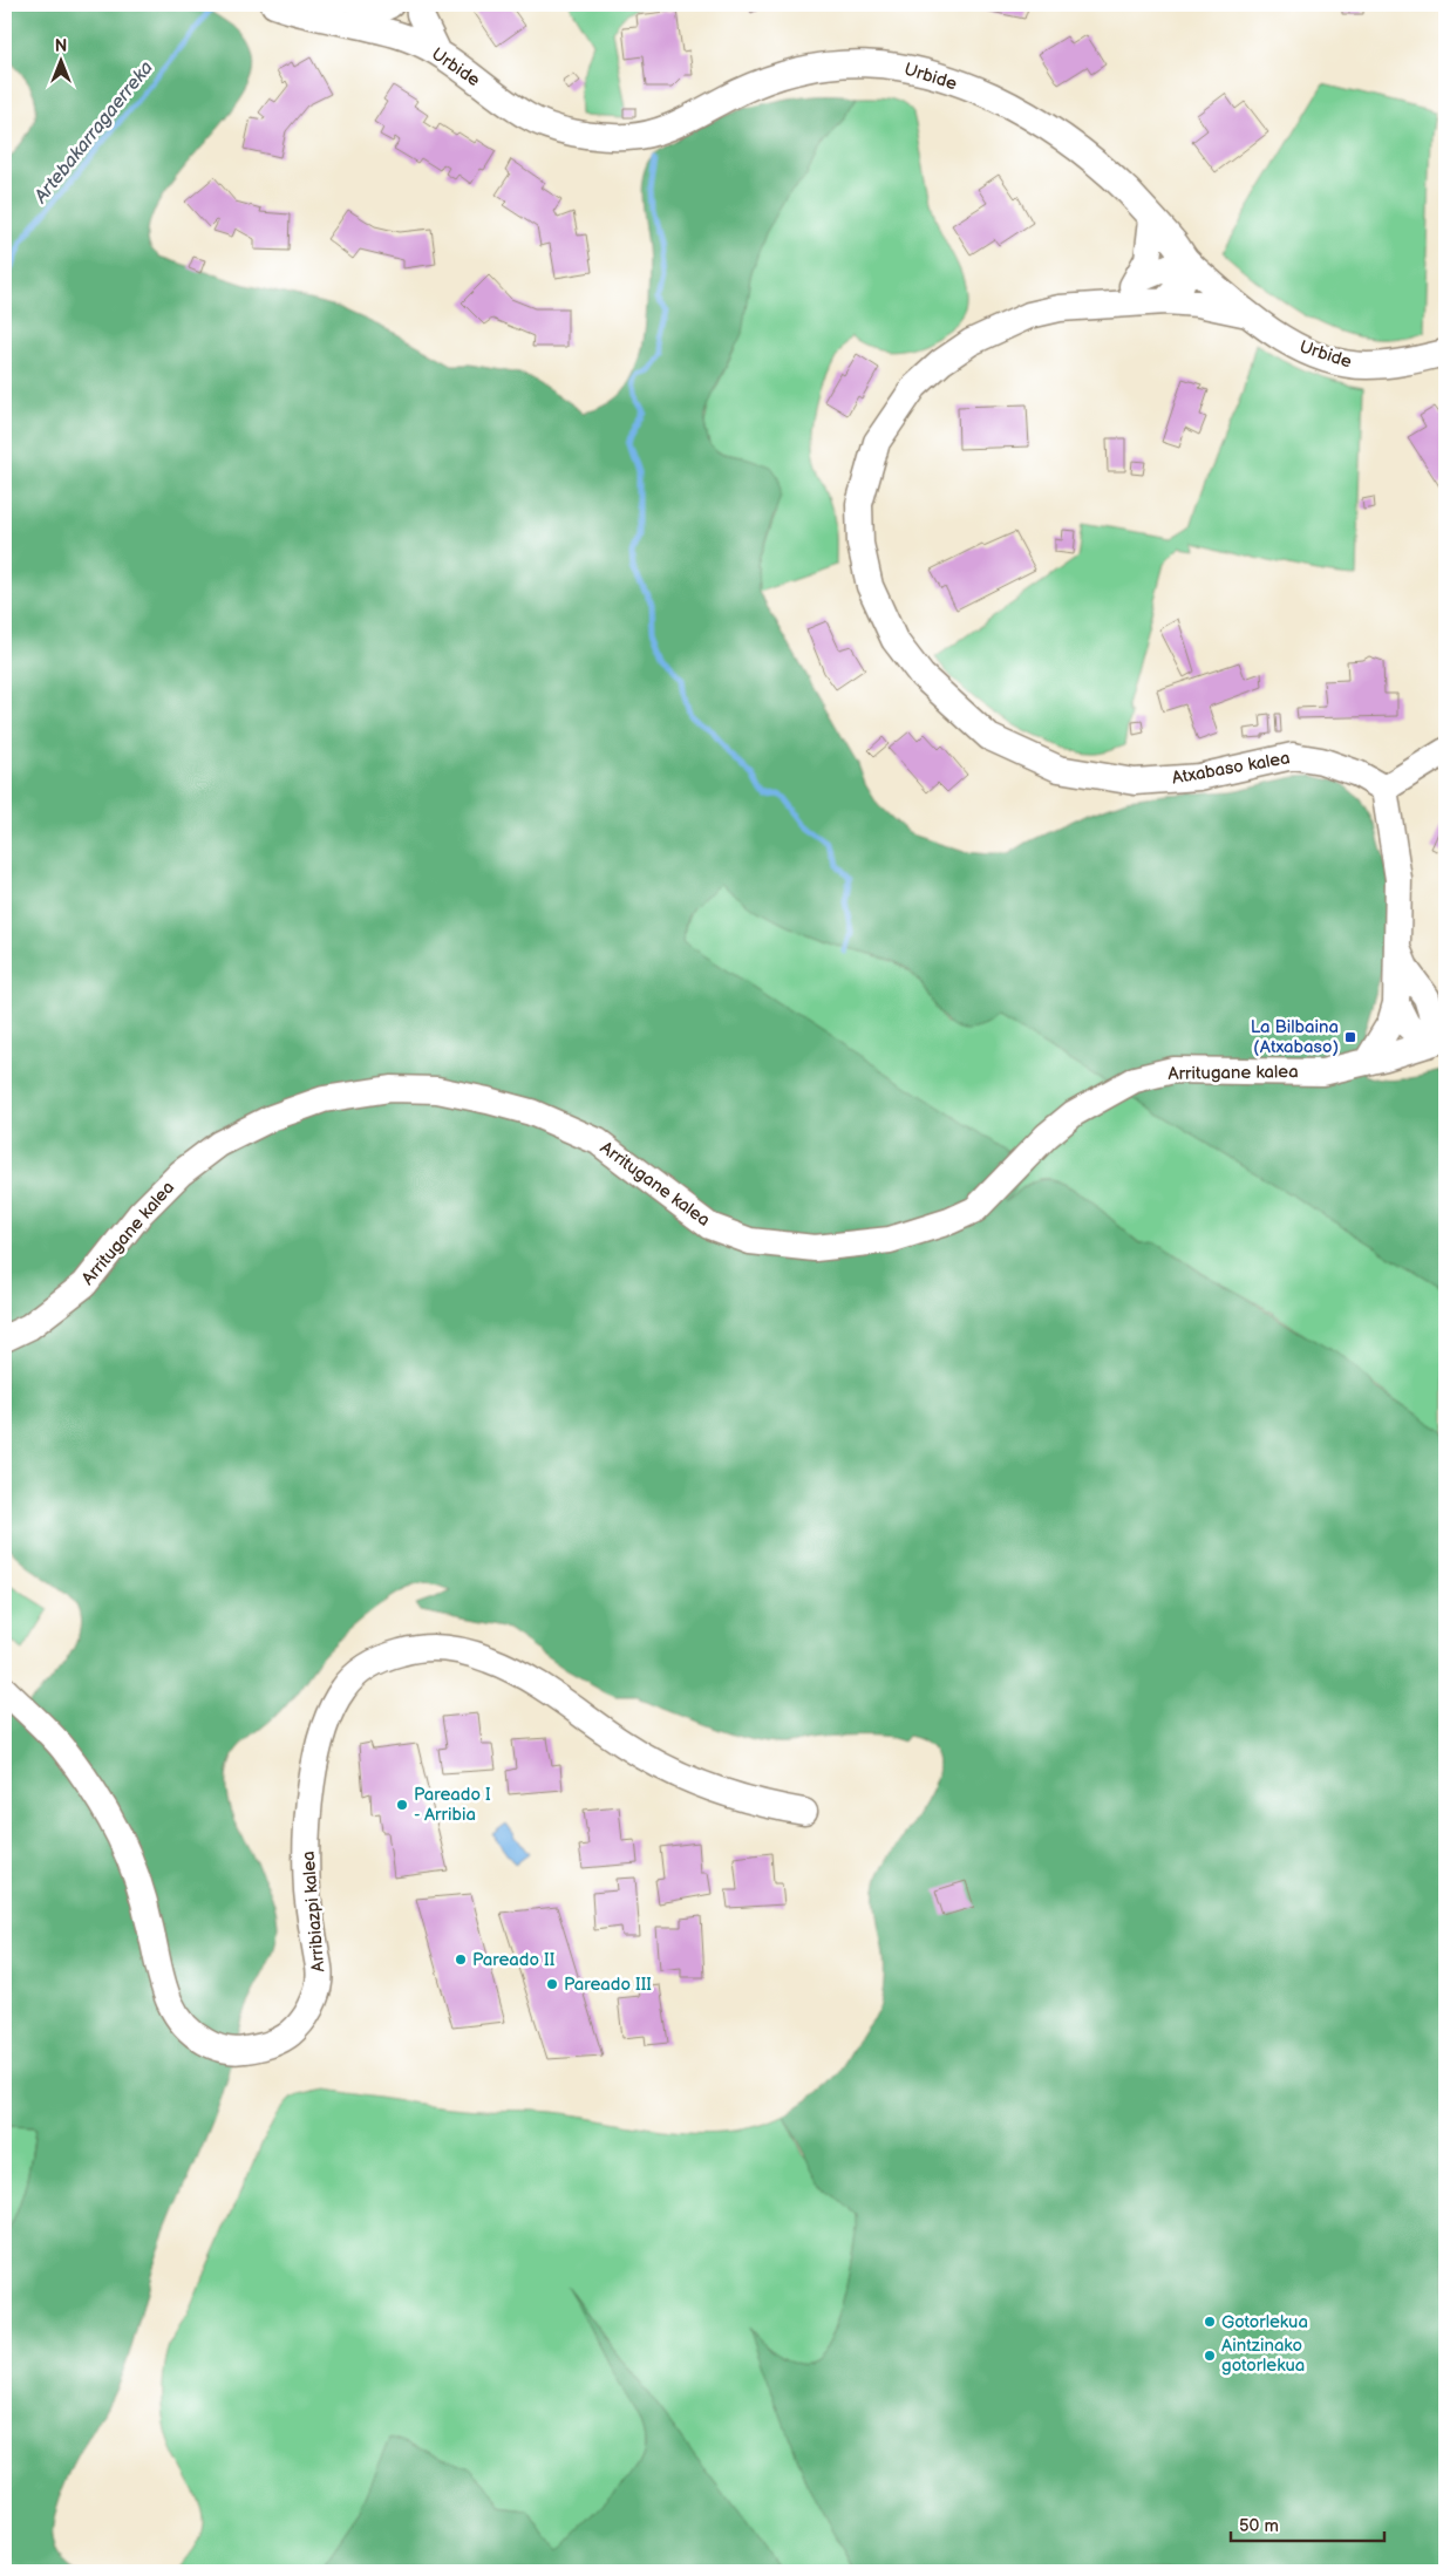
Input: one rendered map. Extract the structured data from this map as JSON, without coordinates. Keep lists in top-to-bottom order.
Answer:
{
  "streets": {
    "street": [
      "Urbide",
      "Atxabaso kalea",
      "Arritugane kalea",
      "Arribiazpi kalea"
    ]
  },
  "crossings": [
    ["Urbide", "Atxabaso kalea"]
  ],
  "water": ["Artebakarragaerreka"],
  "places": {
    "transit": ["La Bilbaina (Atxabaso)"],
    "other": [
      "Pareado I - Arribia",
      "Pareado II",
      "Pareado III",
      "Gotorlekua",
      "Aintzinako gotorlekua"
    ]
  },
  "scale_bar": "50 m",
  "north": "top"
}
